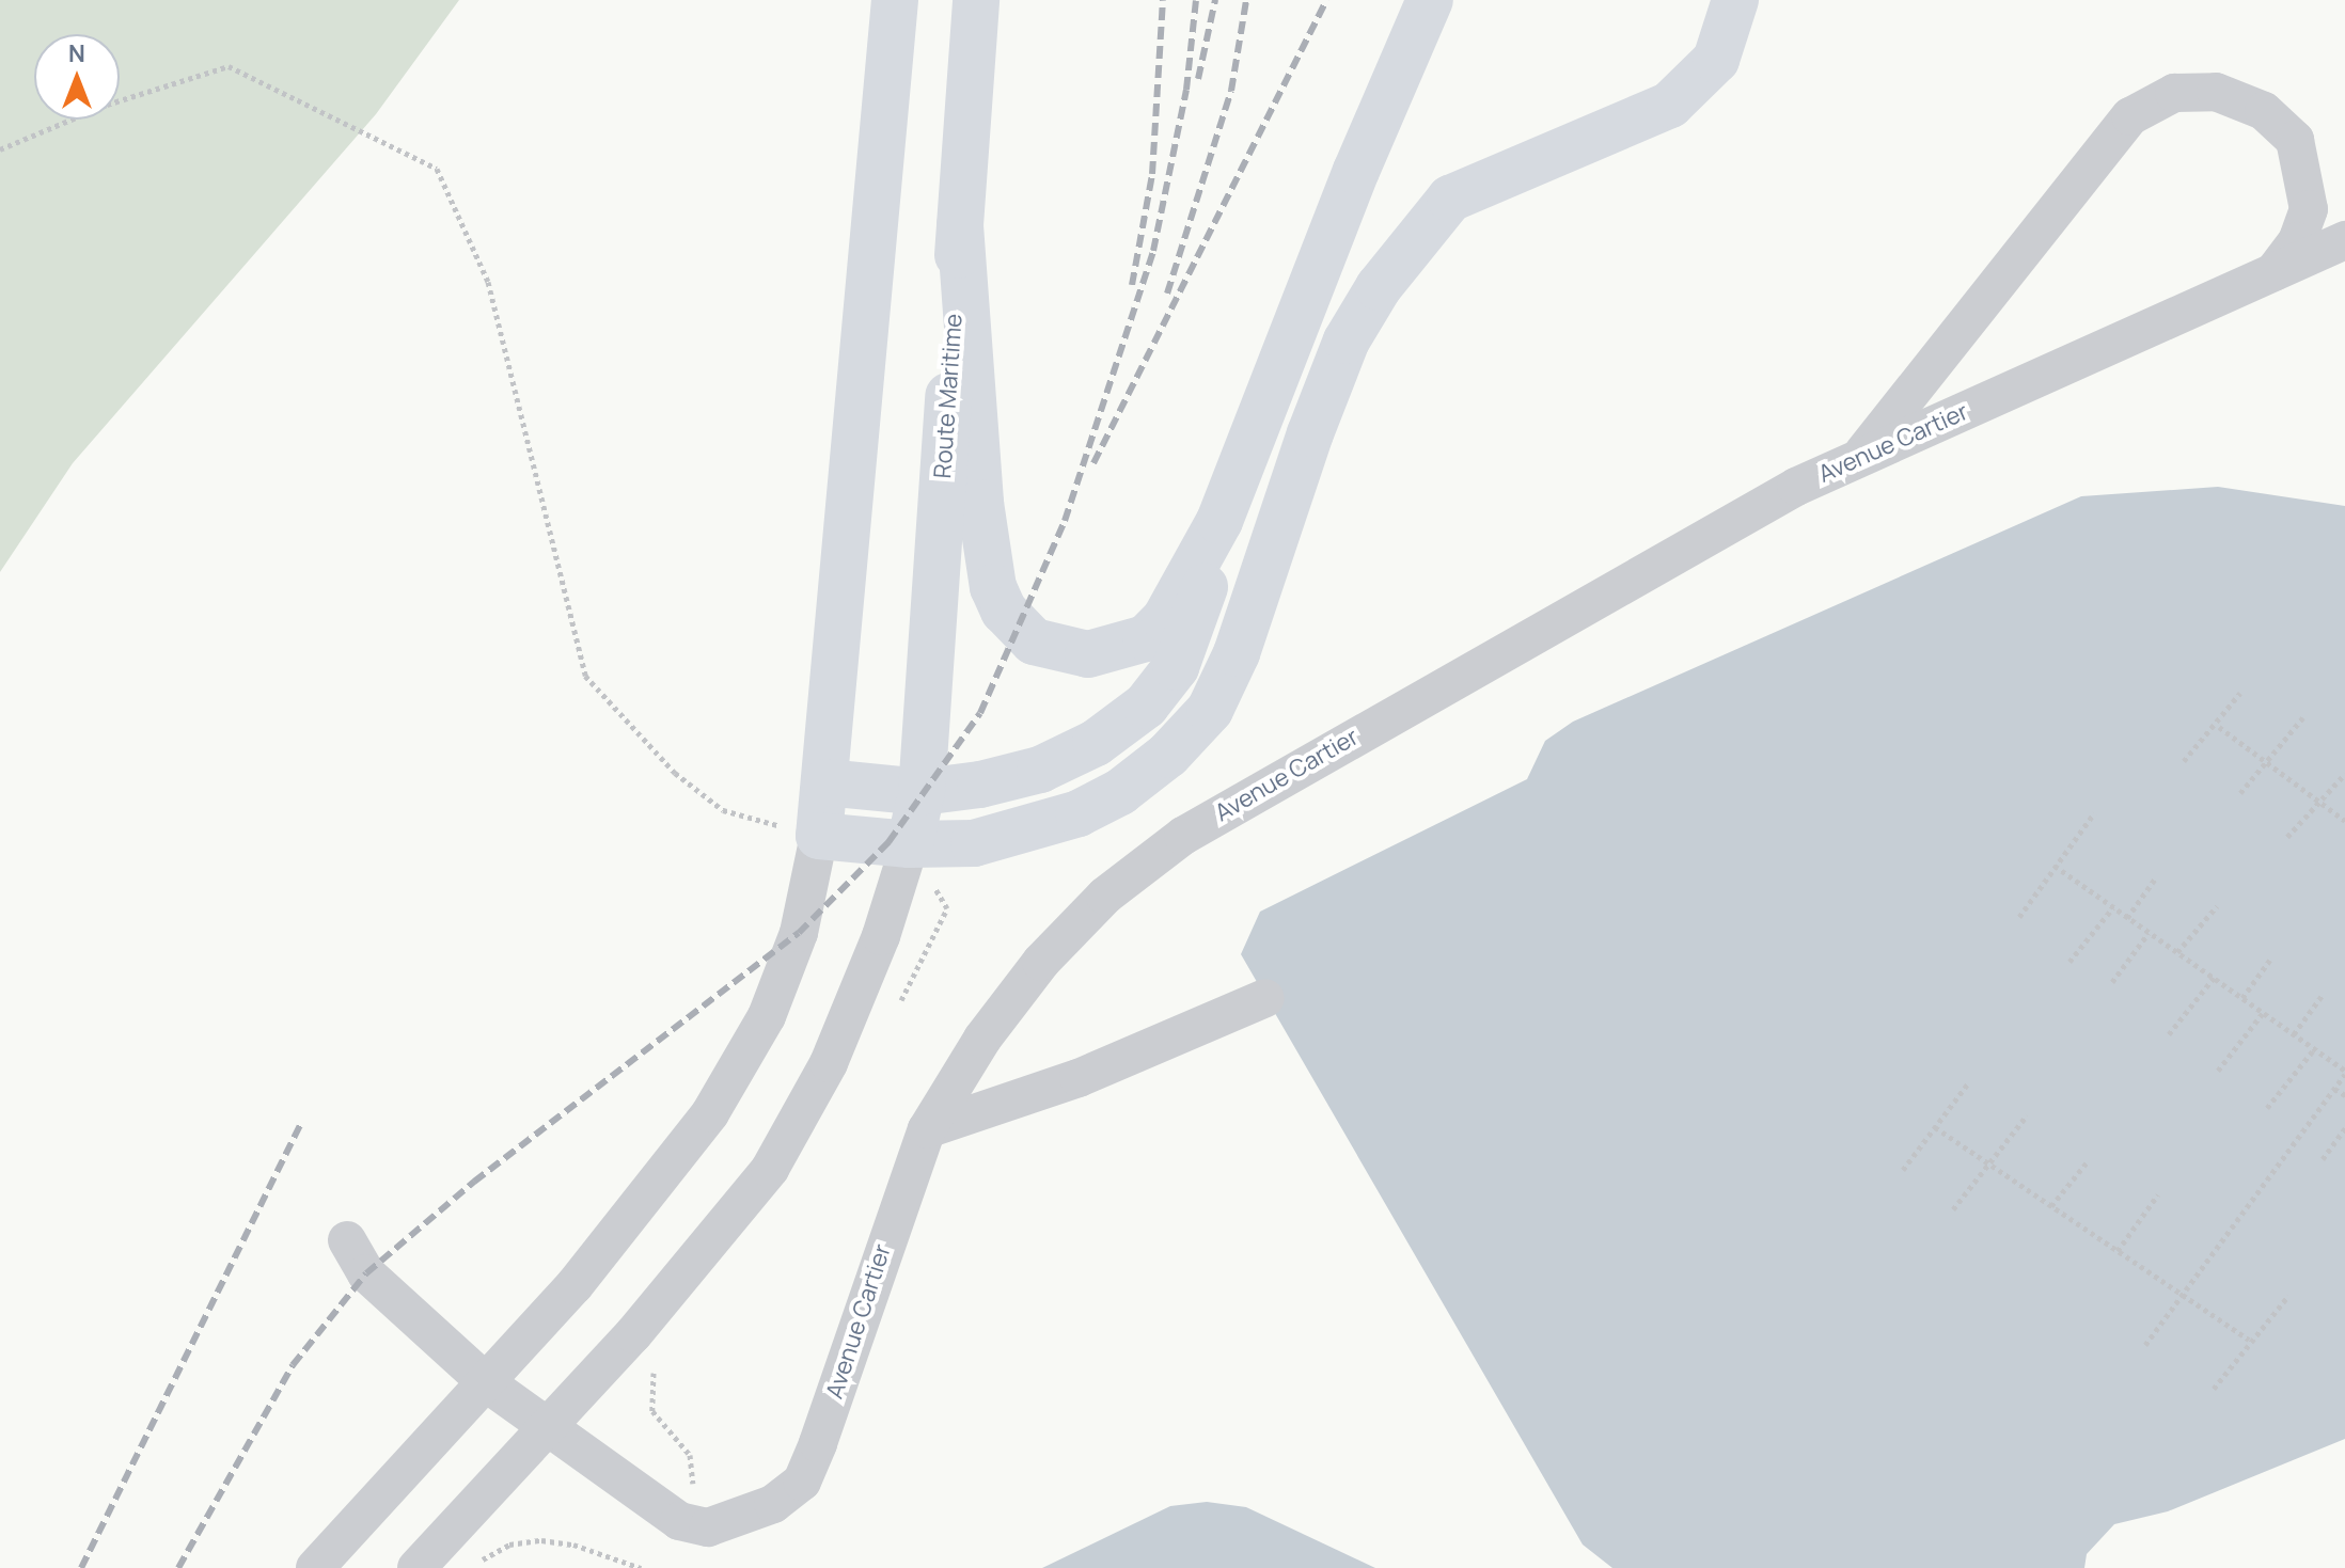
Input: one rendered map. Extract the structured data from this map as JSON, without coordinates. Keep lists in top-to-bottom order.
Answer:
{
  "streets": {
    "main road": ["Route Maritime"],
    "street": ["Avenue Cartier"]
  },
  "north": "top"
}
